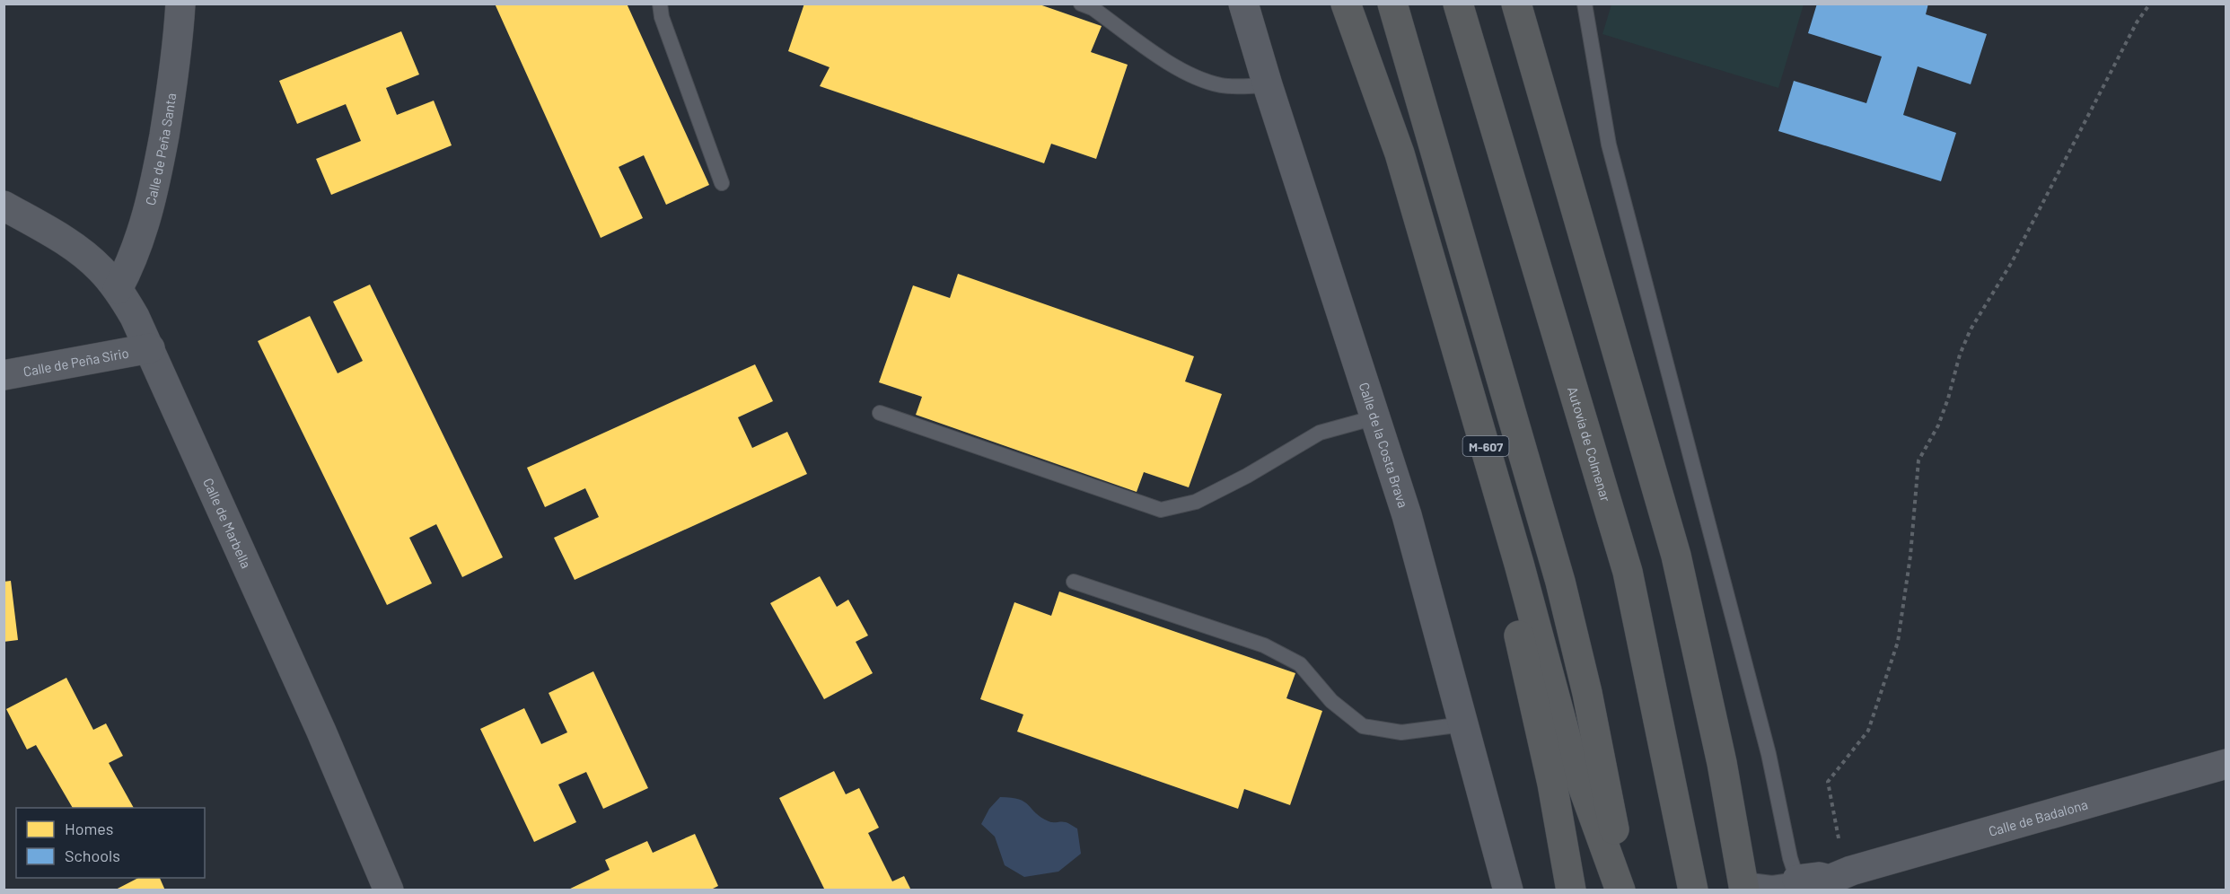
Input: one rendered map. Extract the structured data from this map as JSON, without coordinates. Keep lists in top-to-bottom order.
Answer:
{
  "streets": {
    "highway": ["Autovía de Colmenar", "M-607"],
    "street": [
      "Calle de Peña Santa",
      "Calle de Peña Sirio",
      "Calle de la Costa Brava",
      "Calle de Marbella",
      "Calle de Badalona"
    ]
  },
  "crossings": [
    ["Calle de Peña Santa", "Calle de Marbella"],
    ["Calle de Peña Sirio", "Calle de Marbella"]
  ],
  "legend": ["Homes", "Schools"]
}
